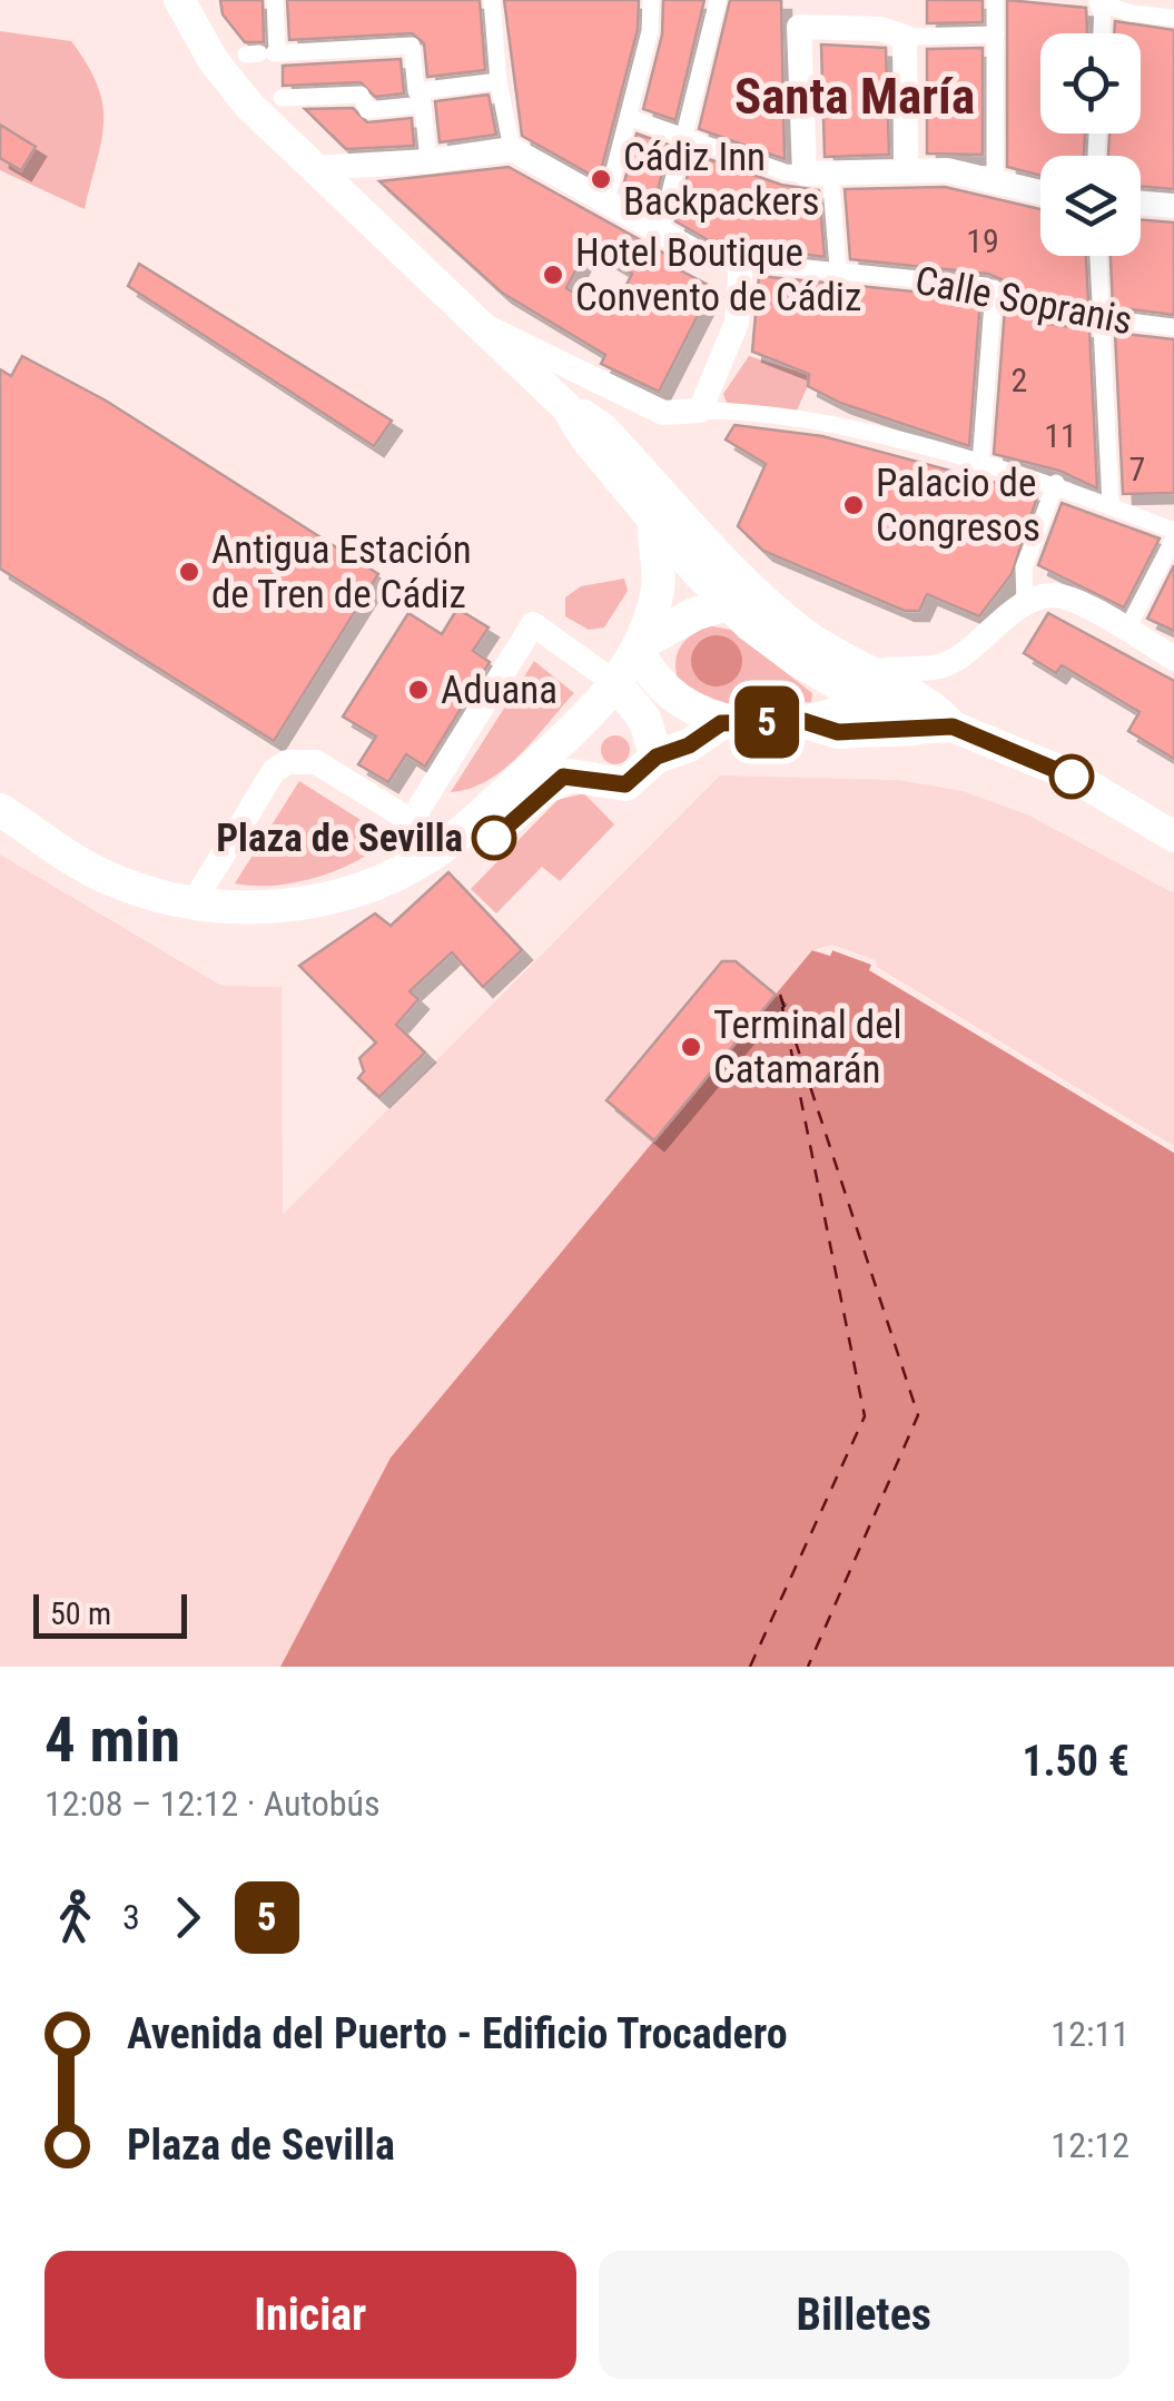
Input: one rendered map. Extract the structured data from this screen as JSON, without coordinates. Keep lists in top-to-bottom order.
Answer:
{
  "streets": {
    "street": ["Calle Sopranis"]
  },
  "districts": ["Santa María"],
  "places": [
    "Cádiz Inn Backpackers",
    "Hotel Boutique Convento de Cádiz",
    "Palacio de Congresos",
    "Antigua Estación de Tren de Cádiz",
    "Aduana",
    "Plaza de Sevilla",
    "Terminal del Catamarán"
  ],
  "lines": ["bus line 5"],
  "house_numbers": [
    "19",
    "2",
    "11",
    "7"
  ],
  "scale_bar": "50 m",
  "page": {
    "on_map": "5",
    "scale": "50 m",
    "heading": ["4 min", "12:08 – 12:12 · Autobús", "1.50 €"],
    "legs": ["3", "5"],
    "list": [
      {
        "name": "Avenida del Puerto - Edificio Trocadero",
        "value": "12:11"
      },
      {
        "name": "Plaza de Sevilla",
        "value": "12:12"
      }
    ],
    "buttons": ["Iniciar", "Billetes"]
  }
}
